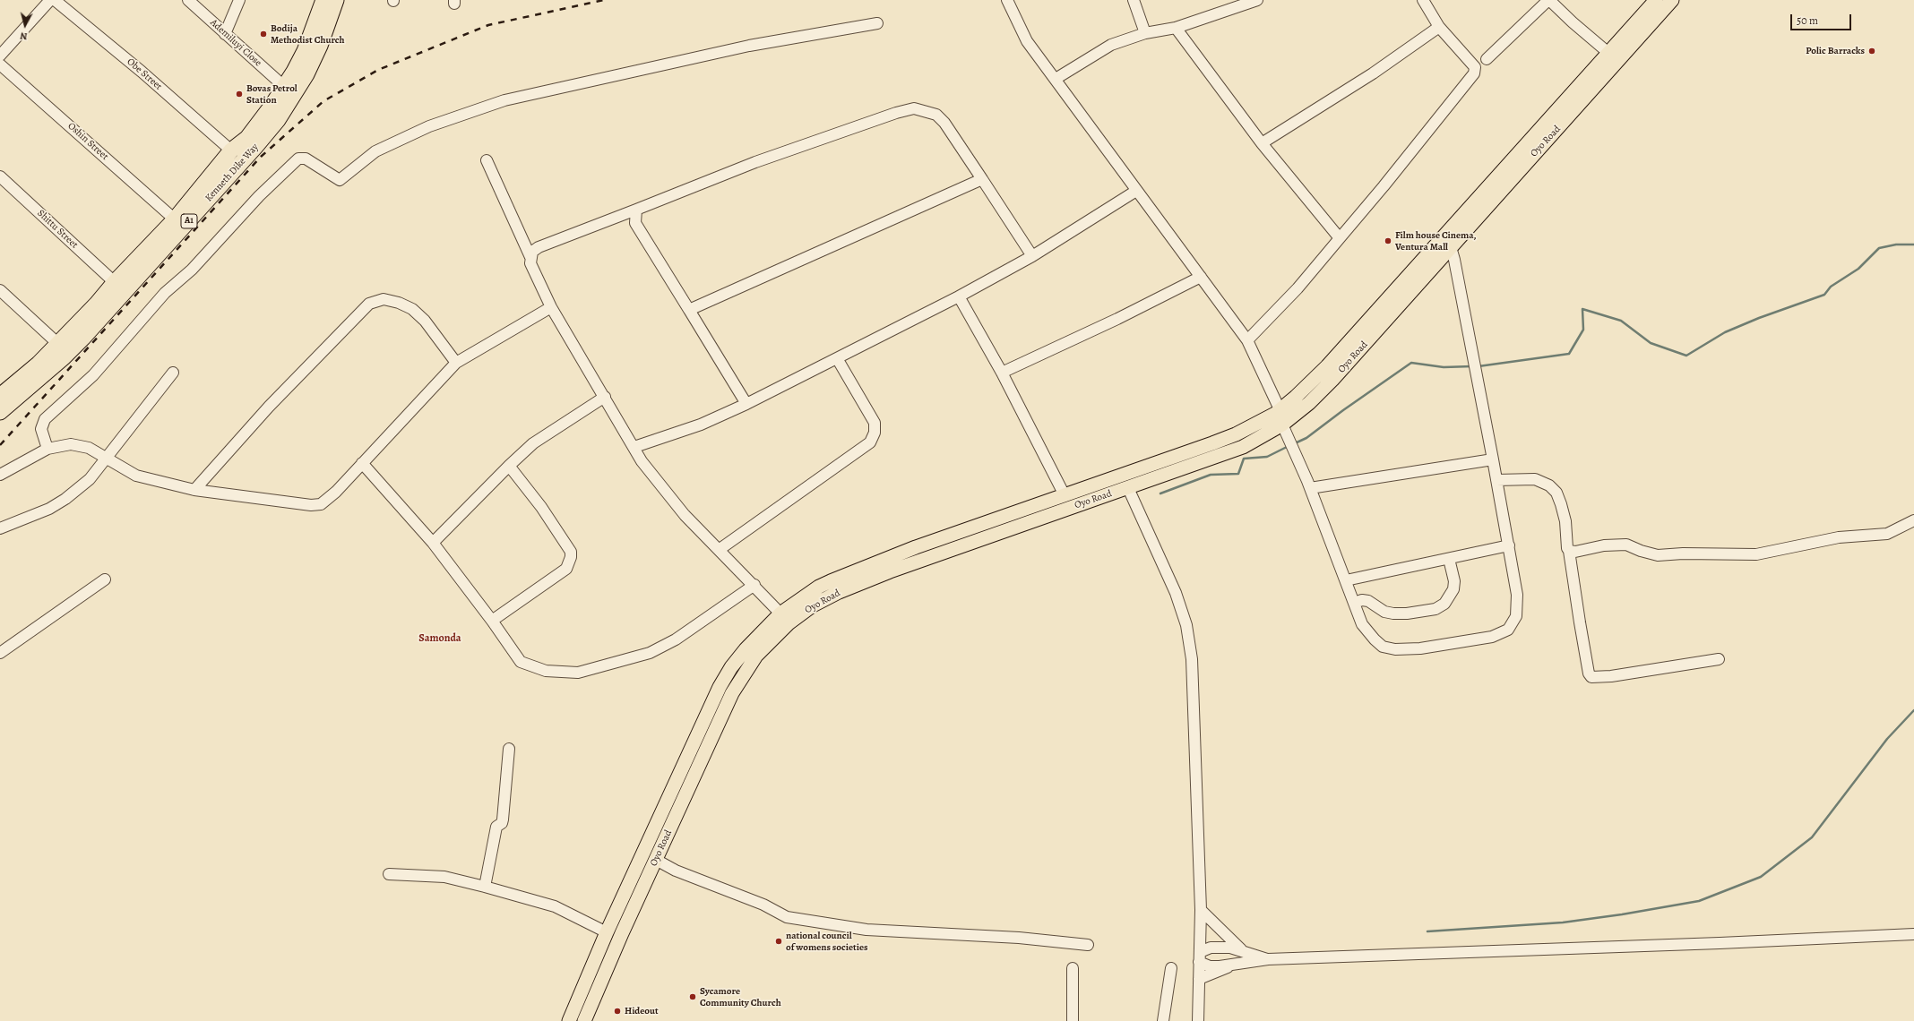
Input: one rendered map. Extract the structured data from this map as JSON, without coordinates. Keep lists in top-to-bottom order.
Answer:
{
  "streets": {
    "highway": ["Kenneth Dike Way", "A1"],
    "main road": ["Oyo Road"],
    "street": [
      "Ademiluyi Close",
      "Obe Street",
      "Oshin Street",
      "Shittu Street"
    ]
  },
  "crossings": [
    ["Ademiluyi Close", "Kenneth Dike Way"],
    ["Obe Street", "Kenneth Dike Way"],
    ["Oshin Street", "Kenneth Dike Way"],
    ["Kenneth Dike Way", "Shittu Street"]
  ],
  "districts": ["Samonda"],
  "places": [
    "Bodija Methodist Church",
    "Polic Barracks",
    "Bovas Petrol Station",
    "Film house Cinema, Ventura Mall",
    "national council of womens societies",
    "Sycamore Community Church",
    "Hideout"
  ],
  "scale_bar": "50 m",
  "north": "bottom"
}
